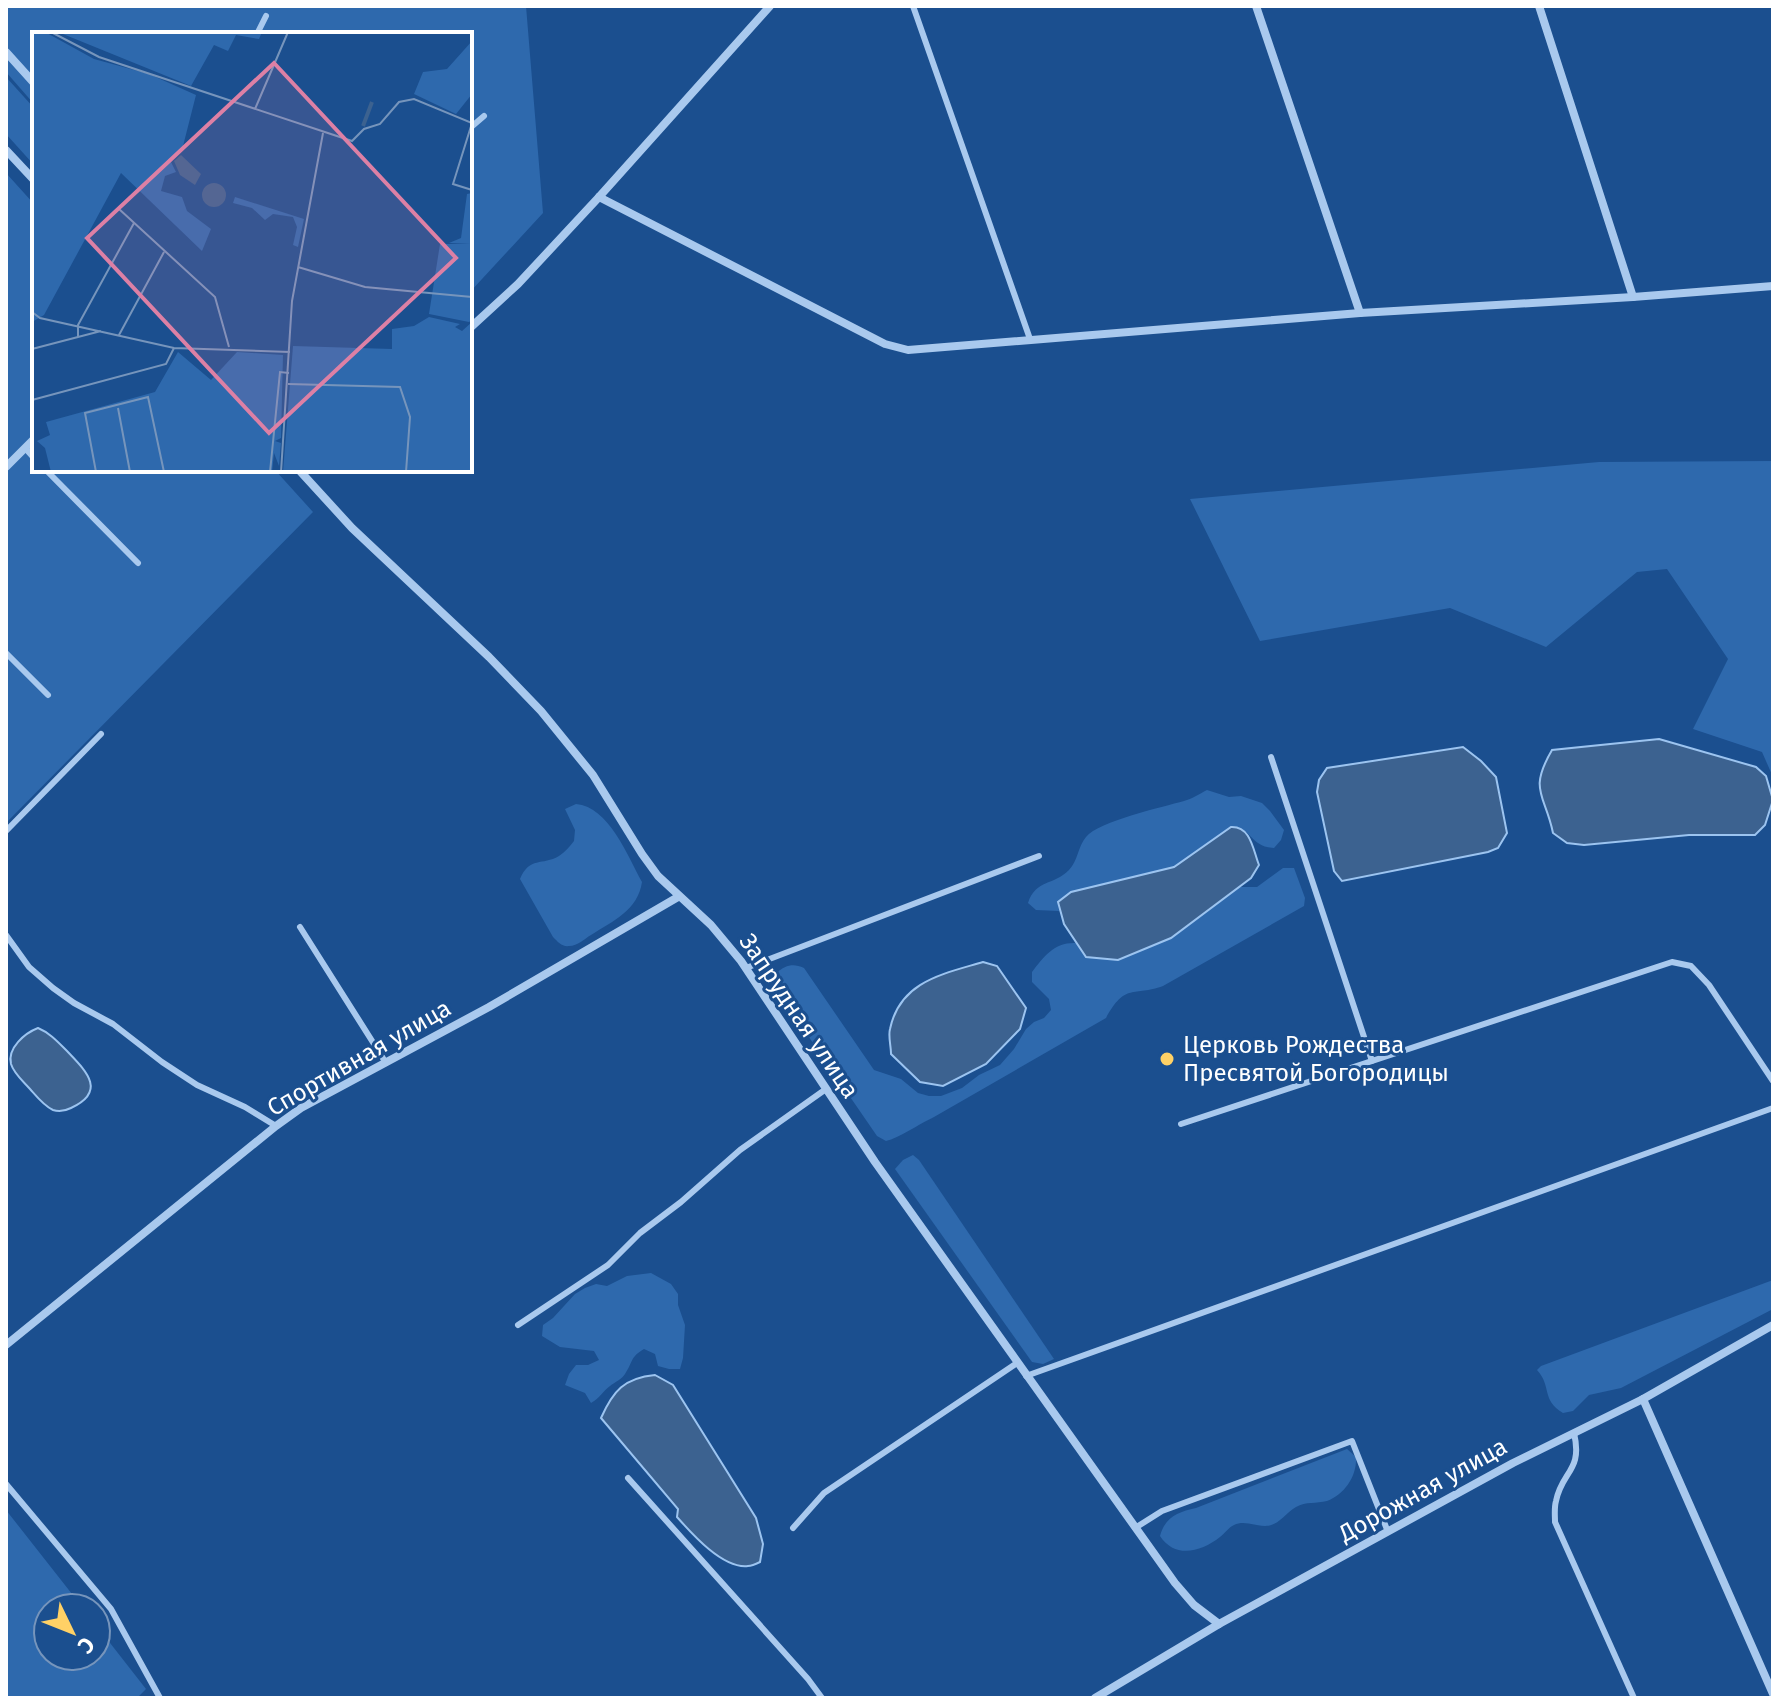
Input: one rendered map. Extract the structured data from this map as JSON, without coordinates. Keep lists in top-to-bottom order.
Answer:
{
  "streets": {
    "street": ["Запрудная улица", "Спортивная улица", "Дорожная улица"]
  },
  "crossings": [
    ["Запрудная улица", "Спортивная улица"],
    ["Запрудная улица", "Дорожная улица"]
  ],
  "places": ["Церковь Рождества Пресвятой Богородицы"],
  "north": "bottom right"
}
